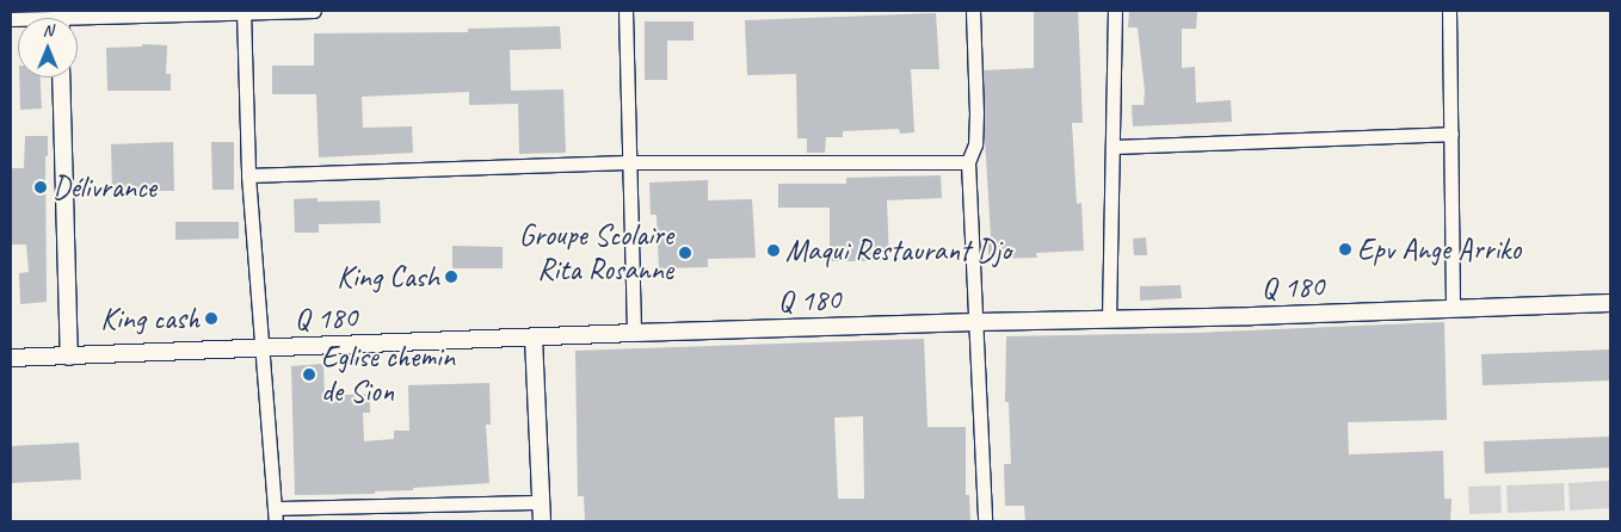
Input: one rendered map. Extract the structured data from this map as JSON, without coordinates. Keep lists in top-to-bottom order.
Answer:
{
  "streets": {
    "street": ["Q 180"]
  },
  "places": [
    "Délivrance",
    "Epv Ange Arriko",
    "Maqui Restaurant Djo",
    "Groupe Scolaire Rita Rosanne",
    "King Cash",
    "King cash",
    "Eglise chemin de Sion"
  ],
  "north": "top"
}
